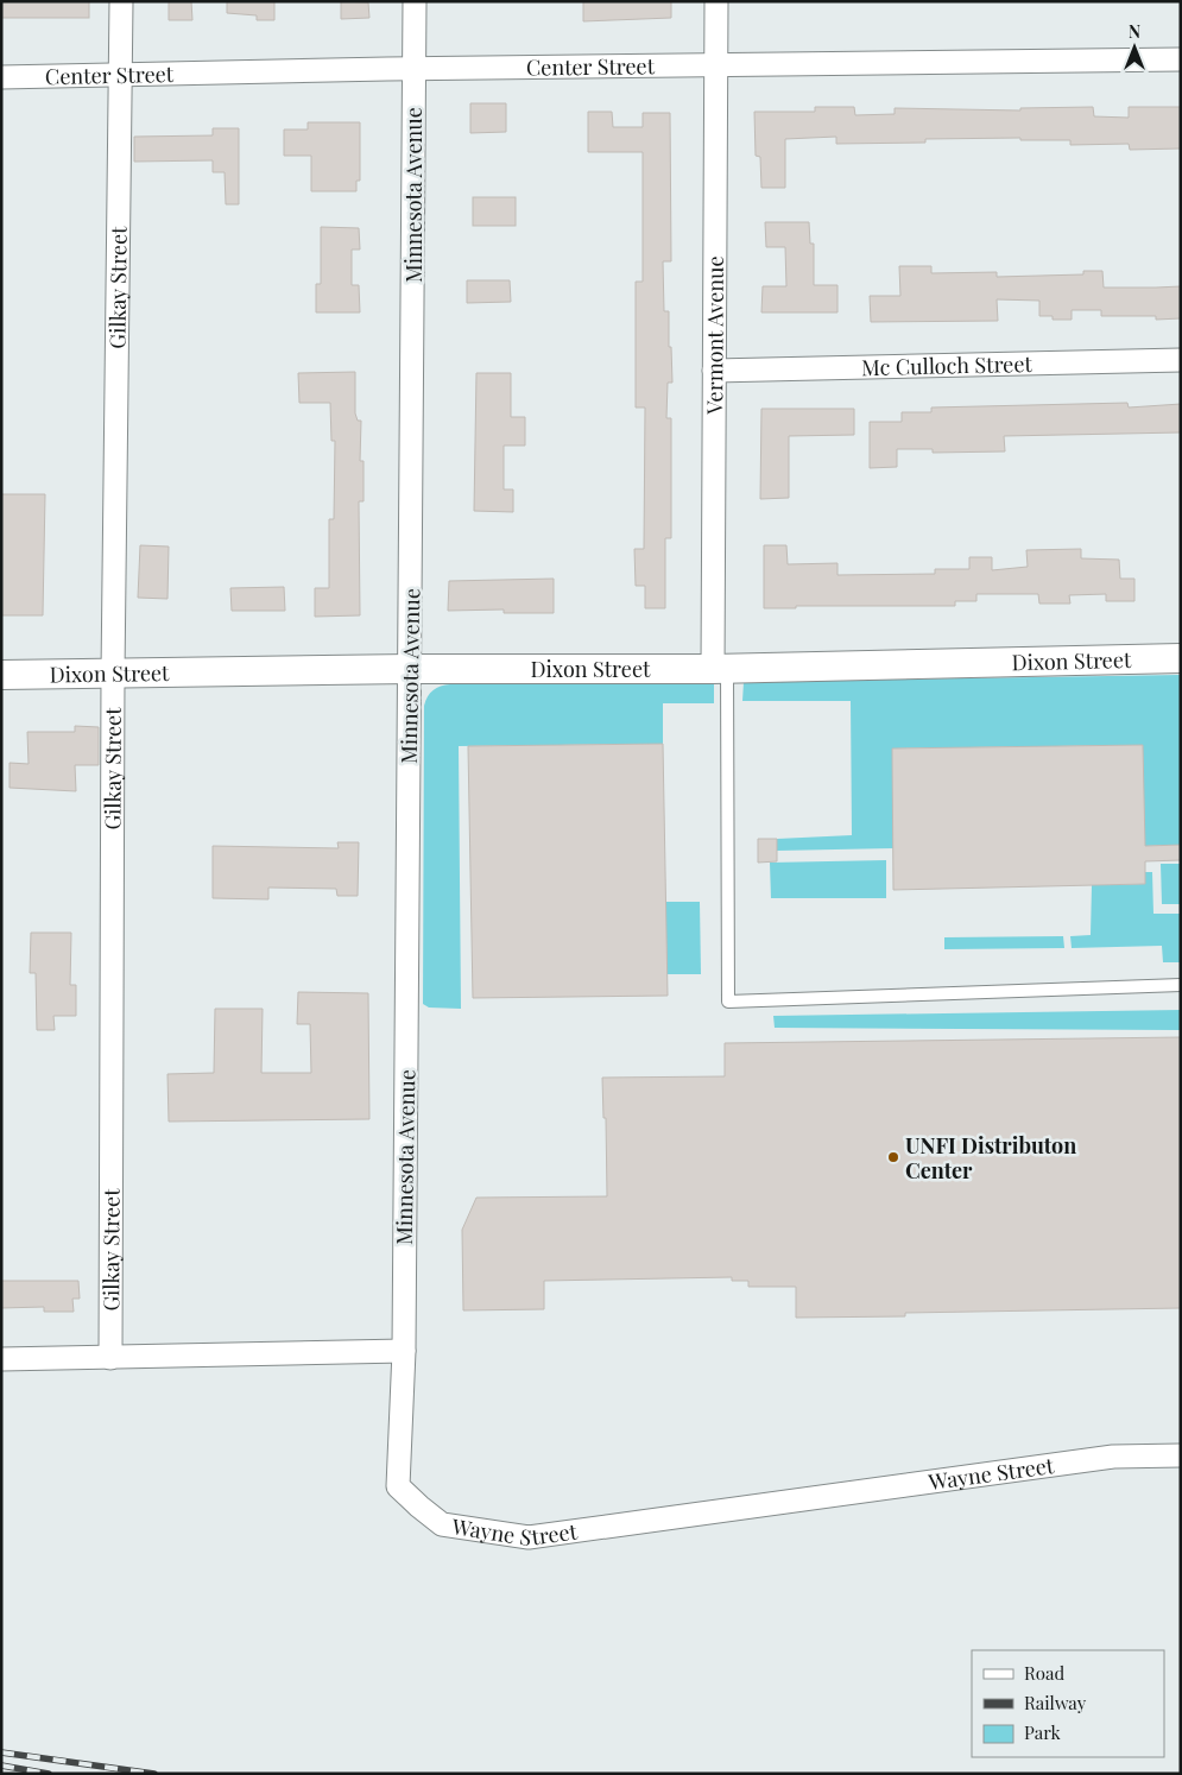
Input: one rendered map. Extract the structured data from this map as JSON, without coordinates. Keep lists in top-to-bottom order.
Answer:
{
  "streets": {
    "street": [
      "Center Street",
      "Minnesota Avenue",
      "Gilkay Street",
      "Vermont Avenue",
      "Mc Culloch Street",
      "Dixon Street",
      "Wayne Street"
    ]
  },
  "crossings": [
    ["Center Street", "Minnesota Avenue"],
    ["Center Street", "Gilkay Street"],
    ["Center Street", "Vermont Avenue"],
    ["Minnesota Avenue", "Dixon Street"],
    ["Minnesota Avenue", "Wayne Street"],
    ["Gilkay Street", "Dixon Street"],
    ["Vermont Avenue", "Mc Culloch Street"],
    ["Vermont Avenue", "Dixon Street"]
  ],
  "places": ["UNFI Distributon Center"],
  "legend": ["Road", "Railway", "Park"],
  "north": "top"
}
